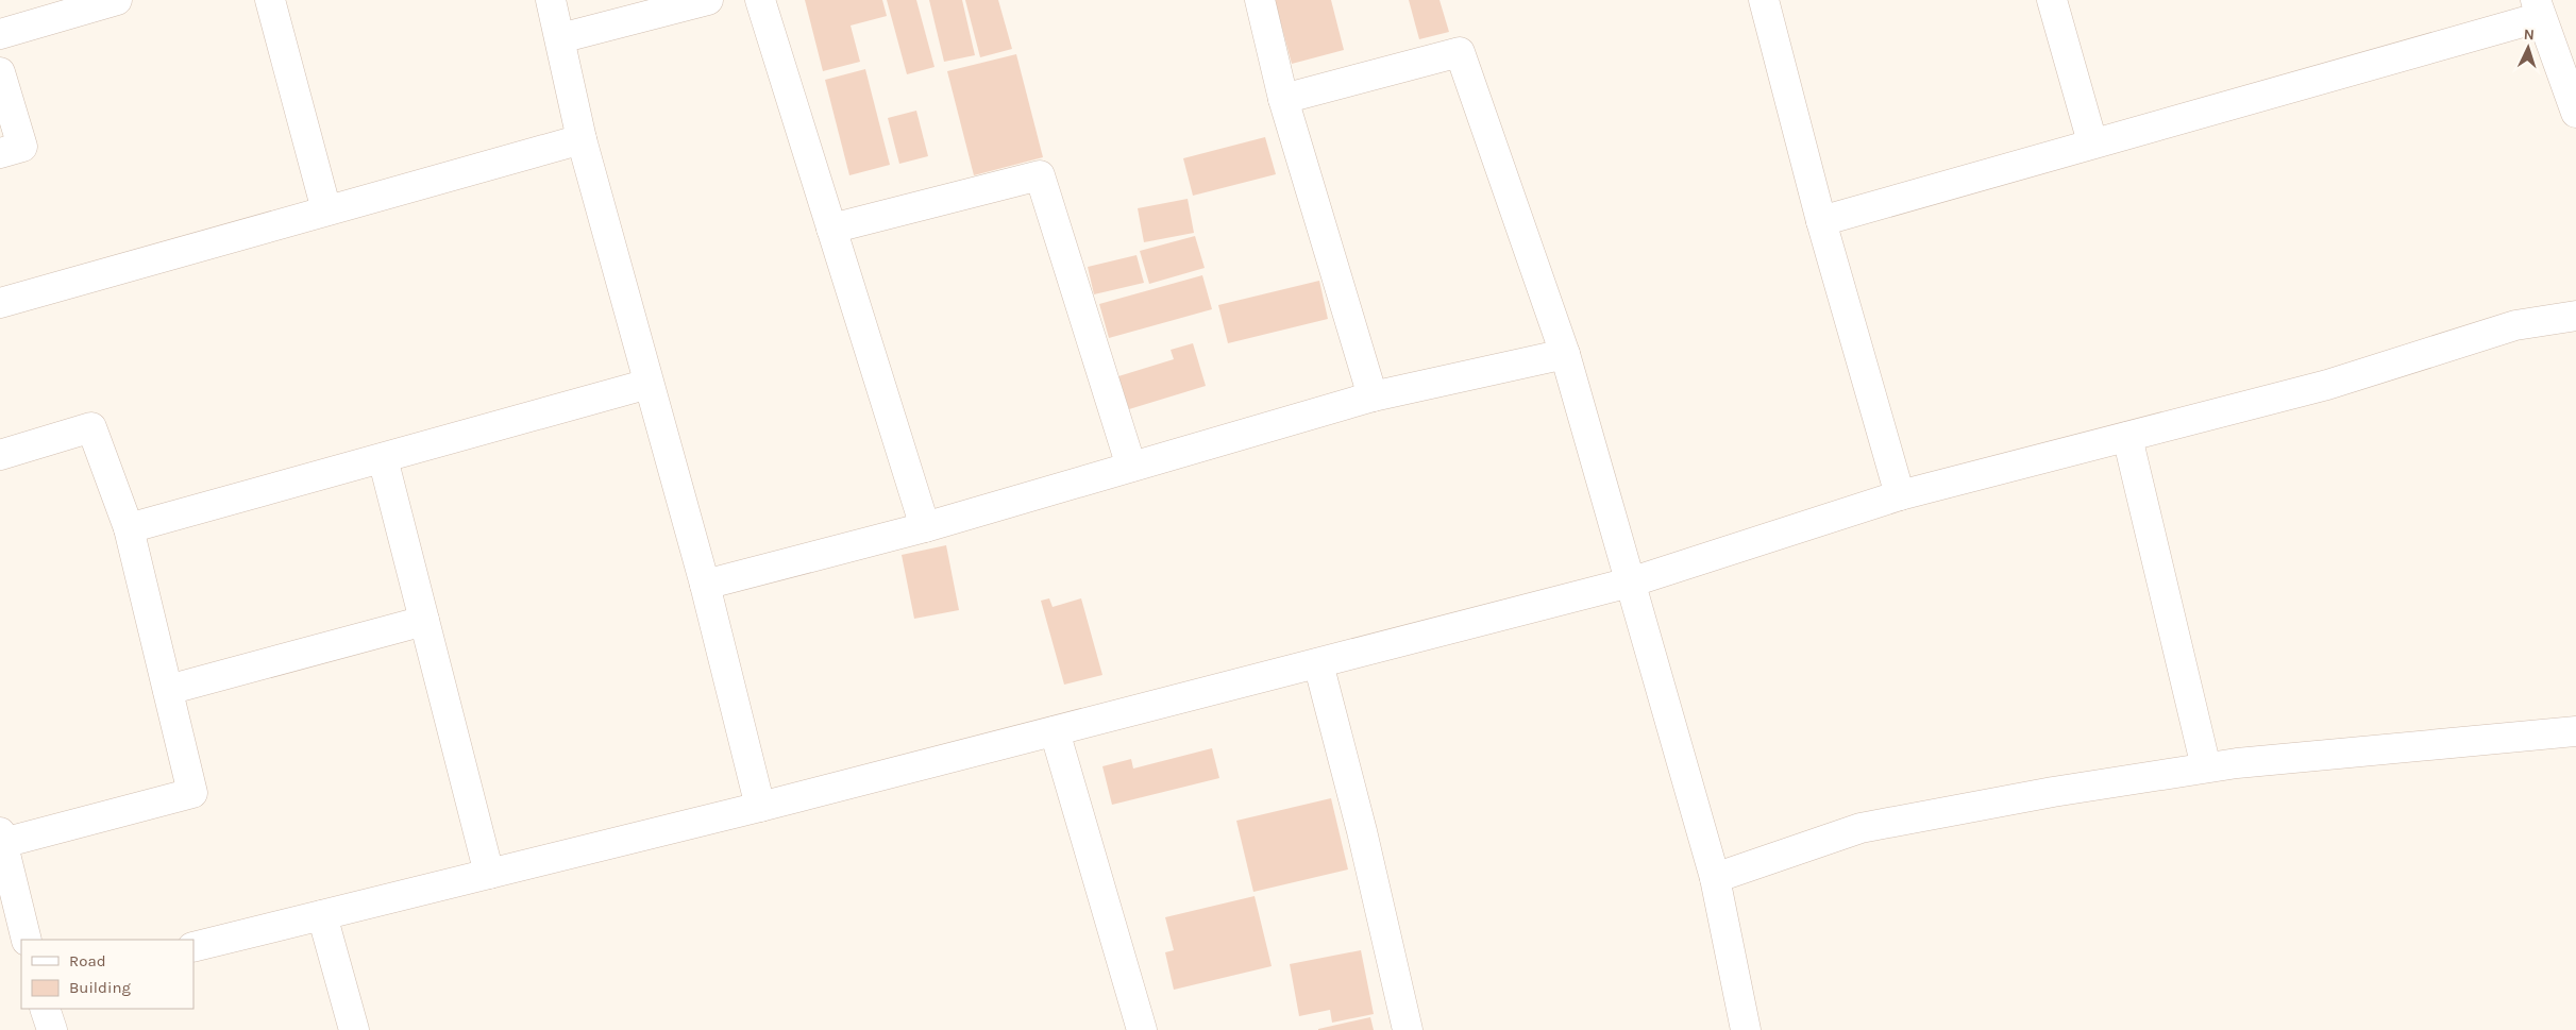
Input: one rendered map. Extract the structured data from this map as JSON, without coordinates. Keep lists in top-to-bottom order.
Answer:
{
  "legend": ["Road", "Building"],
  "north": "top"
}
